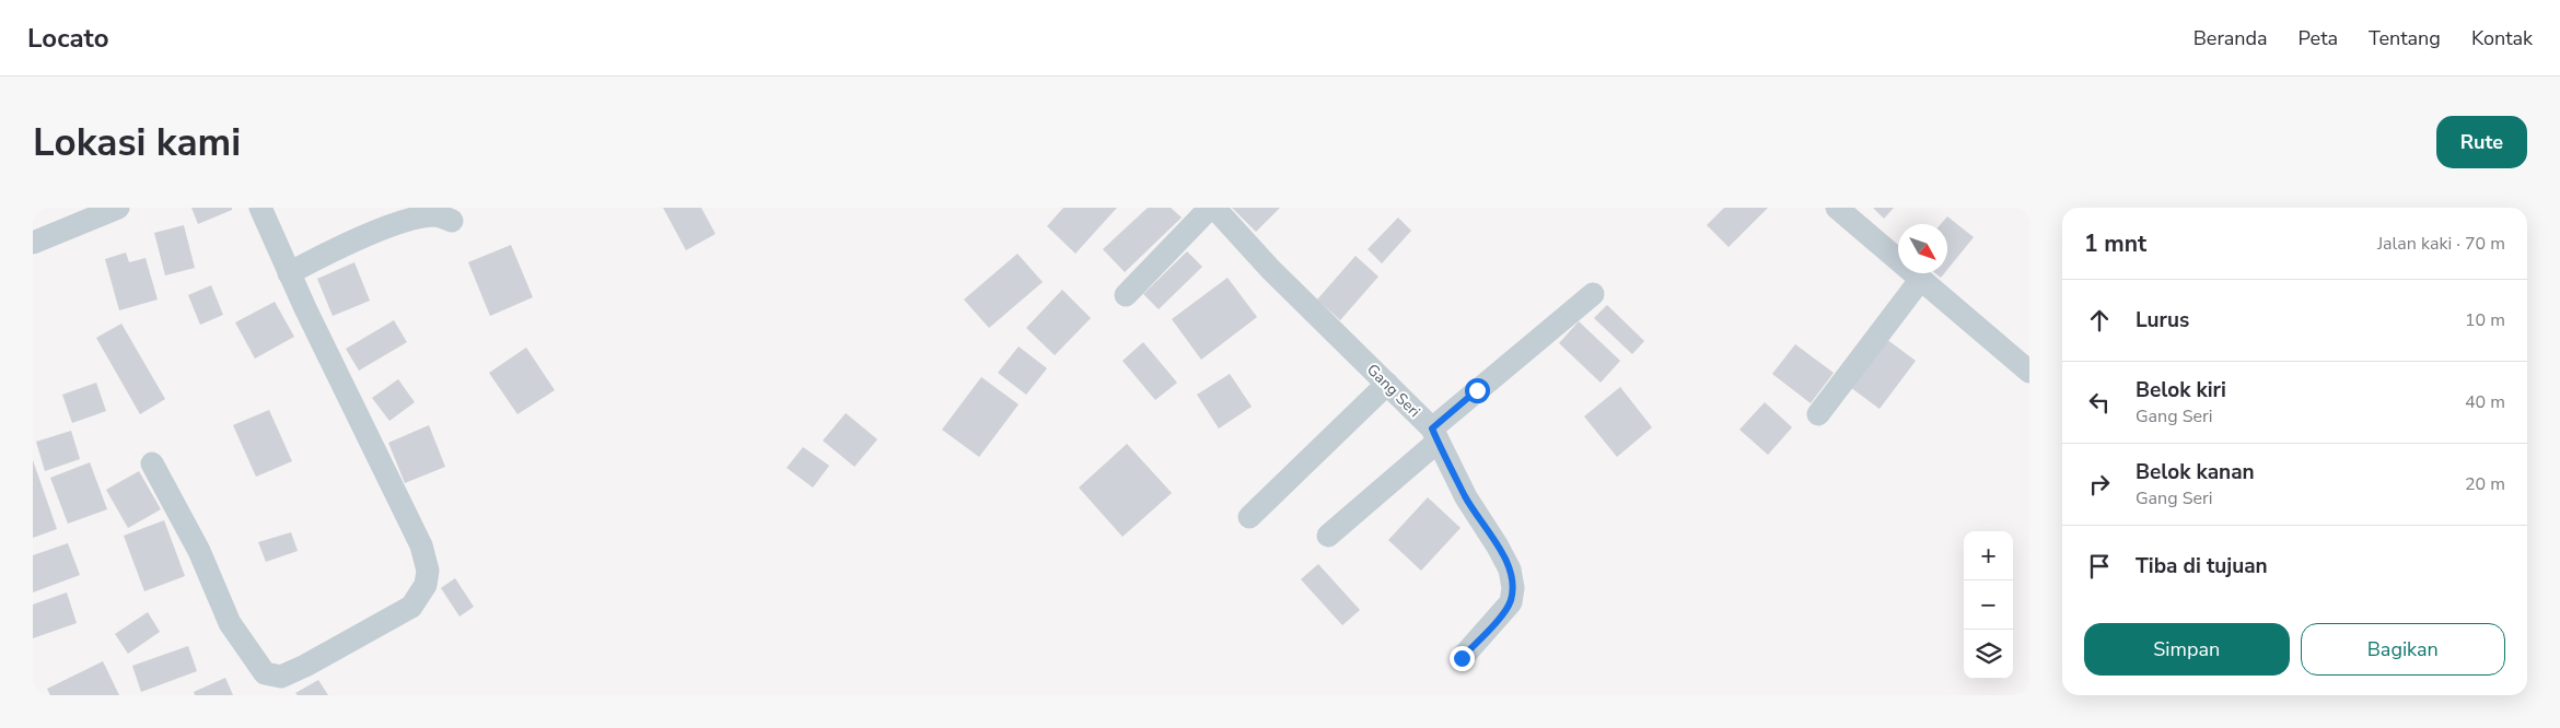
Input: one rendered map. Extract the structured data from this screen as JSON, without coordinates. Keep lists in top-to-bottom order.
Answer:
{
  "streets": {
    "street": ["Gang Seri"]
  },
  "north": "bottom right",
  "page": {
    "header": "Locato",
    "nav": [
      "Beranda",
      "Peta",
      "Tentang",
      "Kontak"
    ],
    "buttons": [
      "Rute",
      ["Simpan", "Bagikan"]
    ],
    "title": "Lokasi kami",
    "heading": ["1 mnt", "Jalan kaki · 70 m"],
    "list": [
      ["Lurus", "10 m"],
      ["Belok kiri", "Gang Seri", "40 m"],
      ["Belok kanan", "Gang Seri", "20 m"],
      "Tiba di tujuan"
    ],
    "map_buttons": ["+", "−"]
  }
}
